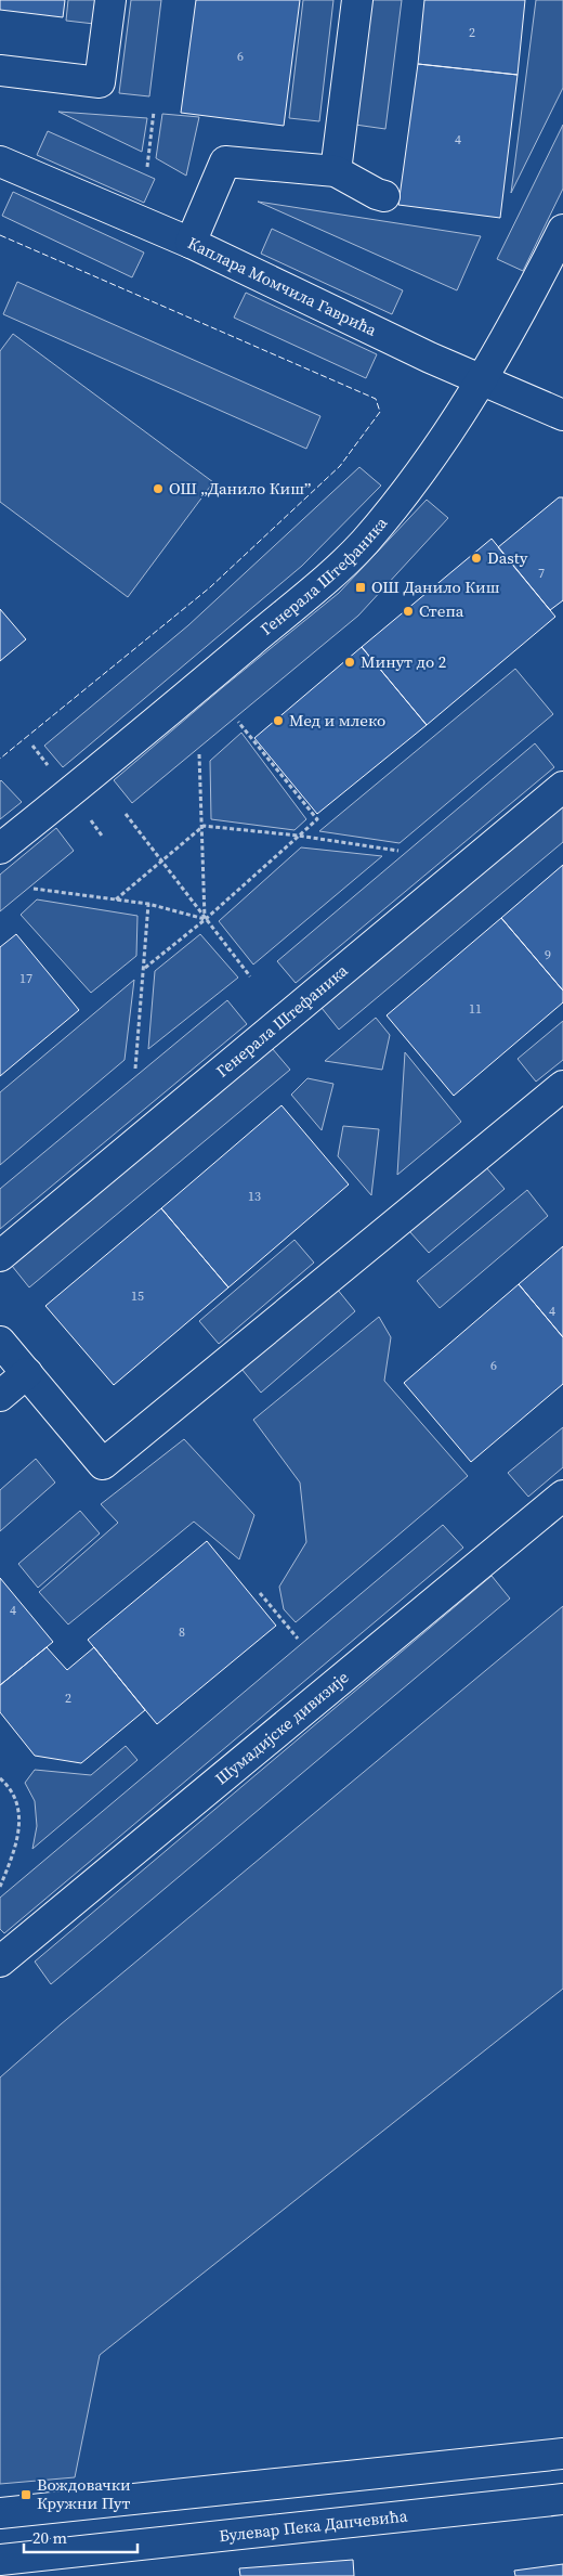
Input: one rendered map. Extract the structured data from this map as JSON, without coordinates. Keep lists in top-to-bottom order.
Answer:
{
  "streets": {
    "street": [
      "Каплара Момчила Гаврића",
      "Генерала Штефаника",
      "Шумадијске дивизије",
      "Булевар Пека Дапчевића"
    ]
  },
  "crossings": [
    ["Каплара Момчила Гаврића", "Генерала Штефаника"]
  ],
  "places": {
    "other": [
      "ОШ „Данило Киш”",
      "Dasty",
      "Степа",
      "Минут до 2",
      "Мед и млеко"
    ],
    "transit": ["ОШ Данило Киш", "Вождовачки Кружни Пут"]
  },
  "house_numbers": [
    "2",
    "6",
    "4",
    "7",
    "9",
    "17",
    "11",
    "13",
    "15",
    "4",
    "6",
    "4",
    "8",
    "2"
  ],
  "scale_bar": "20 m"
}
